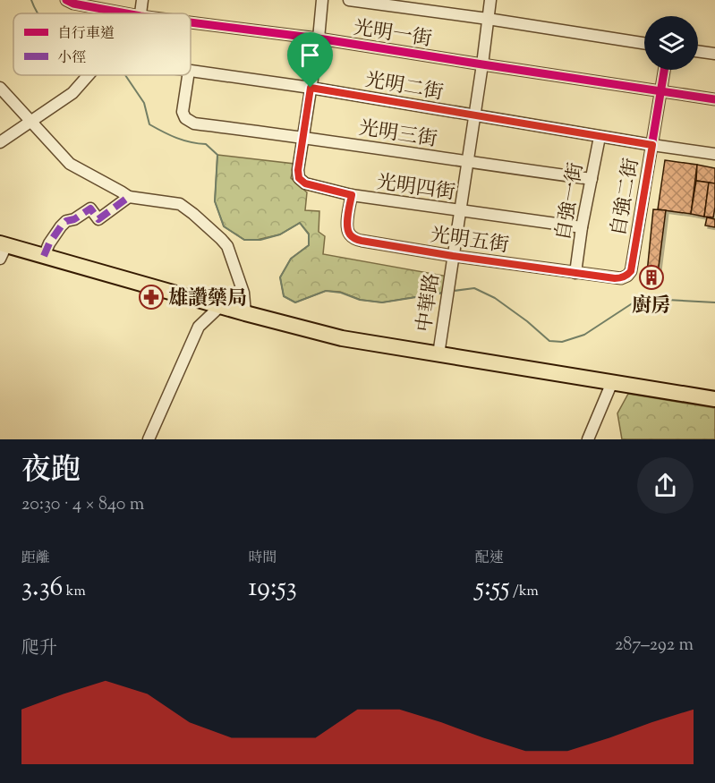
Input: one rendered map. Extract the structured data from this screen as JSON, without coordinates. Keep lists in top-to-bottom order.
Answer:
{
  "streets": {
    "street": [
      "光明一街",
      "光明二街",
      "光明三街",
      "光明四街",
      "自強二街",
      "自強一街",
      "光明五街",
      "中華路"
    ]
  },
  "crossings": [
    ["光明一街", "光明四街"],
    ["光明一街", "自強二街"],
    ["光明一街", "中華路"],
    ["光明二街", "光明四街"],
    ["光明二街", "自強二街"],
    ["光明二街", "自強一街"],
    ["光明二街", "中華路"],
    ["光明三街", "光明四街"],
    ["光明三街", "自強一街"],
    ["光明三街", "中華路"],
    ["光明四街", "自強一街"],
    ["光明四街", "光明五街"],
    ["光明四街", "中華路"],
    ["自強二街", "光明五街"],
    ["自強一街", "光明五街"],
    ["光明五街", "中華路"]
  ],
  "places": {
    "building": ["廚房"],
    "pharmacy": ["雄讚藥局"]
  },
  "legend": ["自行車道", "小徑"],
  "page": {
    "heading": ["夜跑", "20:30 · 4 × 840 m"],
    "stats": [
      ["距離", "3.36 km"],
      ["時間", "19:53"],
      ["配速", "5:55 /km"]
    ],
    "chart": ["爬升", "287–292 m"]
  }
}
